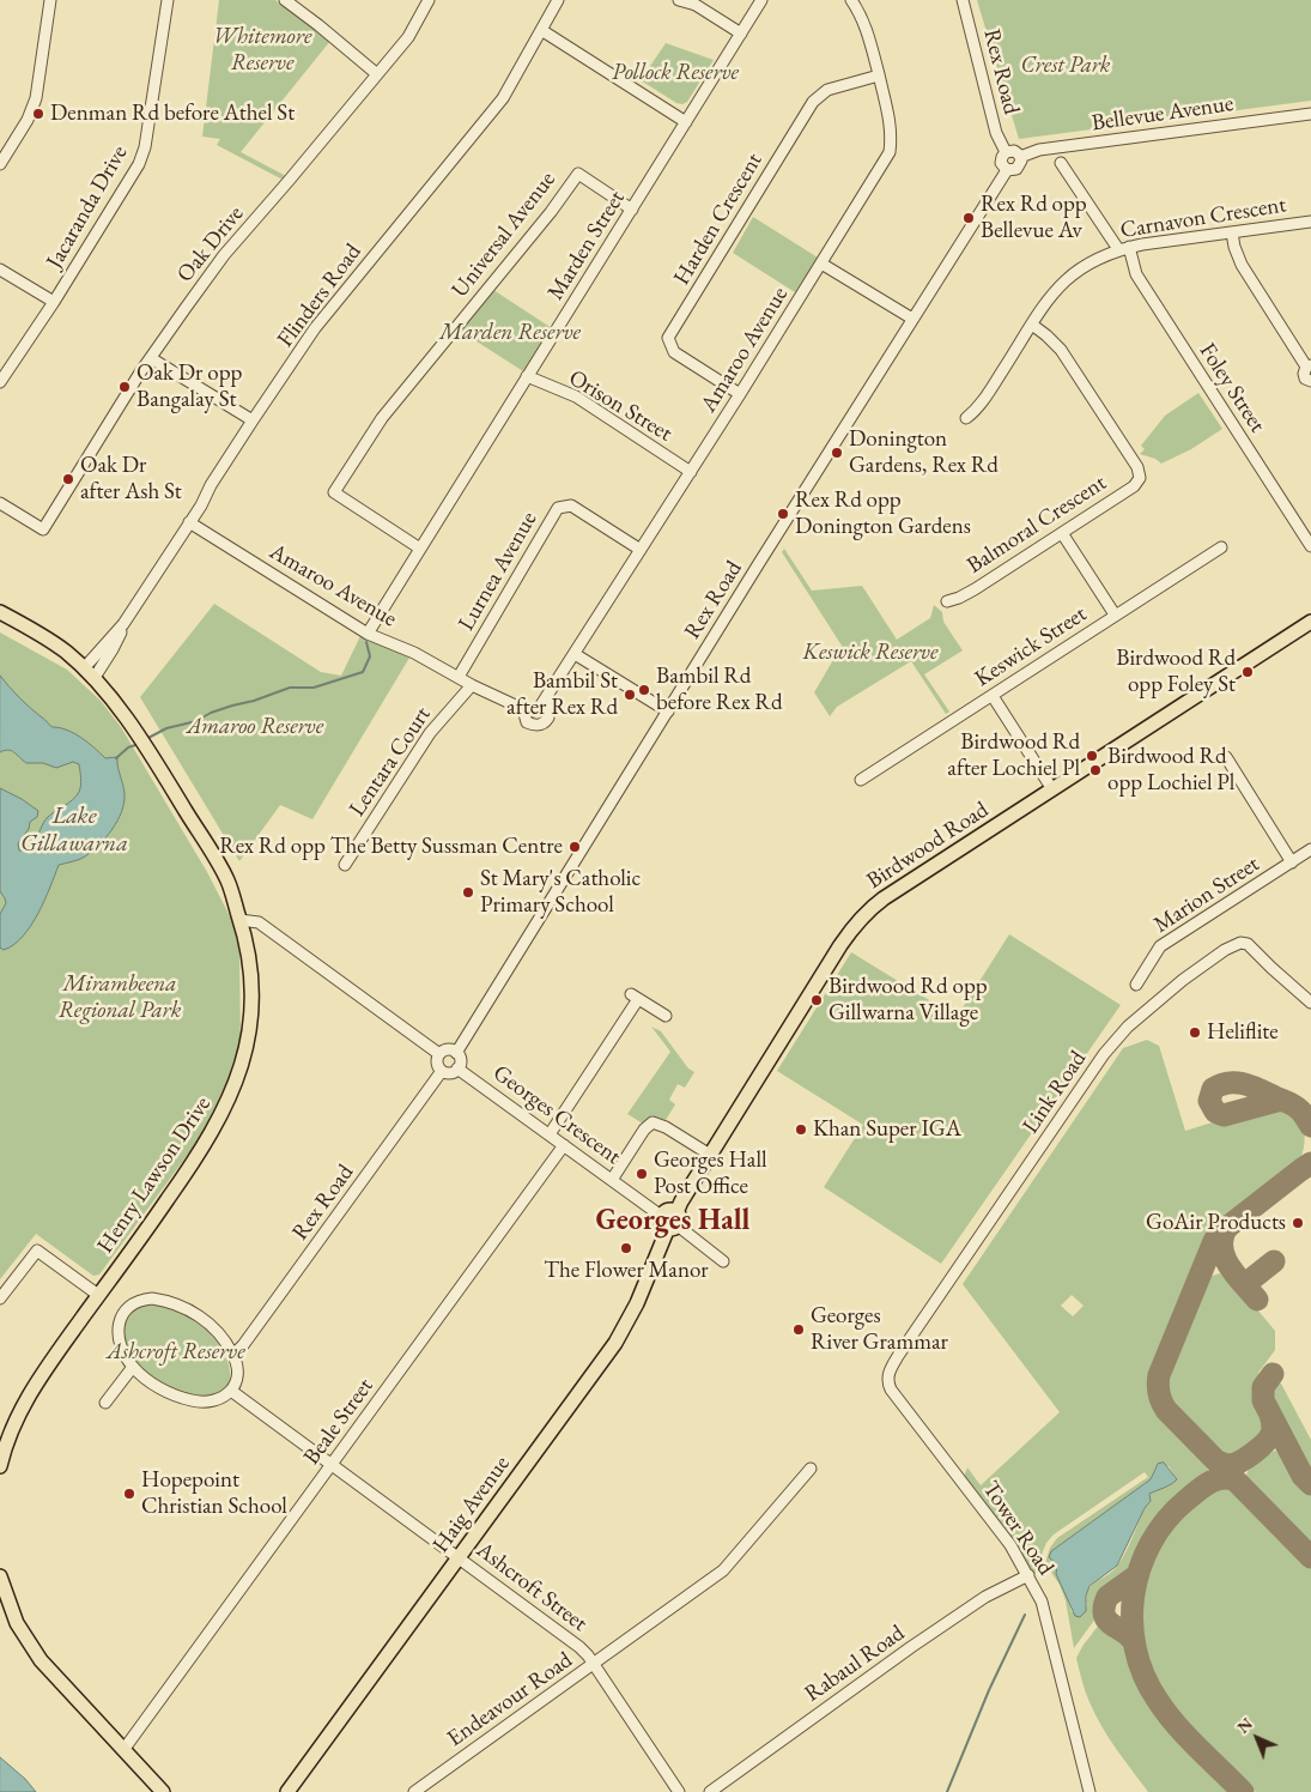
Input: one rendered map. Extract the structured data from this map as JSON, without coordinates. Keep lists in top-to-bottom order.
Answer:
{
  "streets": {
    "main road": ["Birdwood Road", "Henry Lawson Drive", "Haig Avenue"],
    "street": [
      "Rex Road",
      "Bellevue Avenue",
      "Jacaranda Drive",
      "Carnavon Crescent",
      "Harden Crescent",
      "Universal Avenue",
      "Oak Drive",
      "Marden Street",
      "Flinders Road",
      "Amaroo Avenue",
      "Foley Street",
      "Orison Street",
      "Balmoral Crescent",
      "Lurnea Avenue",
      "Keswick Street",
      "Lentara Court",
      "Marion Street",
      "Link Road",
      "Georges Crescent",
      "Beale Street",
      "Tower Road",
      "Ashcroft Street",
      "Rabaul Road",
      "Endeavour Road"
    ]
  },
  "crossings": [
    ["Rex Road", "Bellevue Avenue"],
    ["Rex Road", "Georges Crescent"],
    ["Rex Road", "Ashcroft Street"],
    ["Carnavon Crescent", "Foley Street"],
    ["Carnavon Crescent", "Balmoral Crescent"],
    ["Harden Crescent", "Amaroo Avenue"],
    ["Universal Avenue", "Marden Street"],
    ["Marden Street", "Amaroo Avenue"],
    ["Marden Street", "Orison Street"],
    ["Flinders Road", "Amaroo Avenue"],
    ["Flinders Road", "Henry Lawson Drive"],
    ["Amaroo Avenue", "Orison Street"],
    ["Amaroo Avenue", "Lurnea Avenue"],
    ["Amaroo Avenue", "Lentara Court"],
    ["Birdwood Road", "Haig Avenue"],
    ["Link Road", "Tower Road"],
    ["Georges Crescent", "Beale Street"],
    ["Beale Street", "Ashcroft Street"],
    ["Haig Avenue", "Ashcroft Street"],
    ["Tower Road", "Rabaul Road"],
    ["Ashcroft Street", "Endeavour Road"]
  ],
  "districts": ["Georges Hall"],
  "water": ["Lake Gillawarna"],
  "parks": [
    "Whitemore Reserve",
    "Crest Park",
    "Pollock Reserve",
    "Marden Reserve",
    "Keswick Reserve",
    "Amaroo Reserve",
    "Mirambeena Regional Park",
    "Ashcroft Reserve"
  ],
  "places": [
    "Denman Rd before Athel St",
    "Rex Rd opp Bellevue Av",
    "Oak Dr opp Bangalay St",
    "Donington Gardens, Rex Rd",
    "Oak Dr after Ash St",
    "Rex Rd opp Donington Gardens",
    "Birdwood Rd opp Foley St",
    "Bambil Rd before Rex Rd",
    "Bambil St after Rex Rd",
    "Birdwood Rd after Lochiel Pl",
    "Birdwood Rd opp Lochiel Pl",
    "Rex Rd opp The Betty Sussman Centre",
    "St Mary's Catholic Primary School",
    "Birdwood Rd opp Gillwarna Village",
    "Heliflite",
    "Khan Super IGA",
    "Georges Hall Post Office",
    "GoAir Products",
    "The Flower Manor",
    "Georges River Grammar",
    "Hopepoint Christian School"
  ],
  "north": "top left"
}
